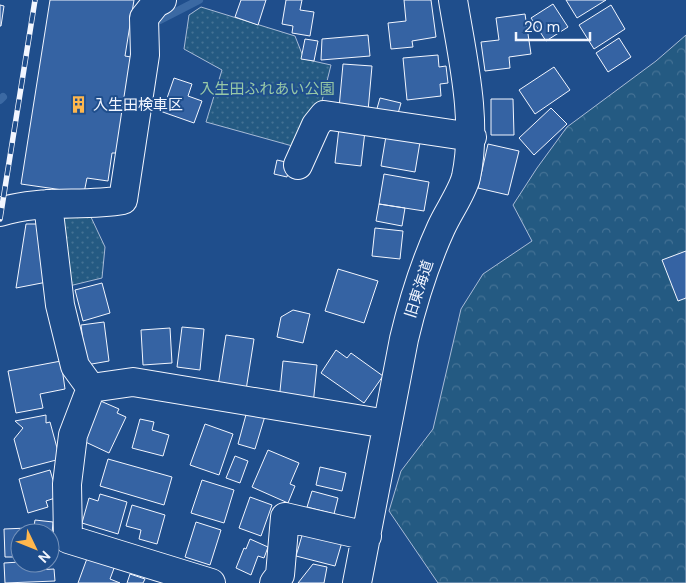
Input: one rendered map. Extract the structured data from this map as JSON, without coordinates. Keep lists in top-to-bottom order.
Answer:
{
  "streets": {
    "street": ["旧東海道"]
  },
  "parks": ["入生田ふれあい公園"],
  "places": {
    "building": ["入生田検車区"]
  },
  "scale_bar": "20 m",
  "north": "bottom right"
}
